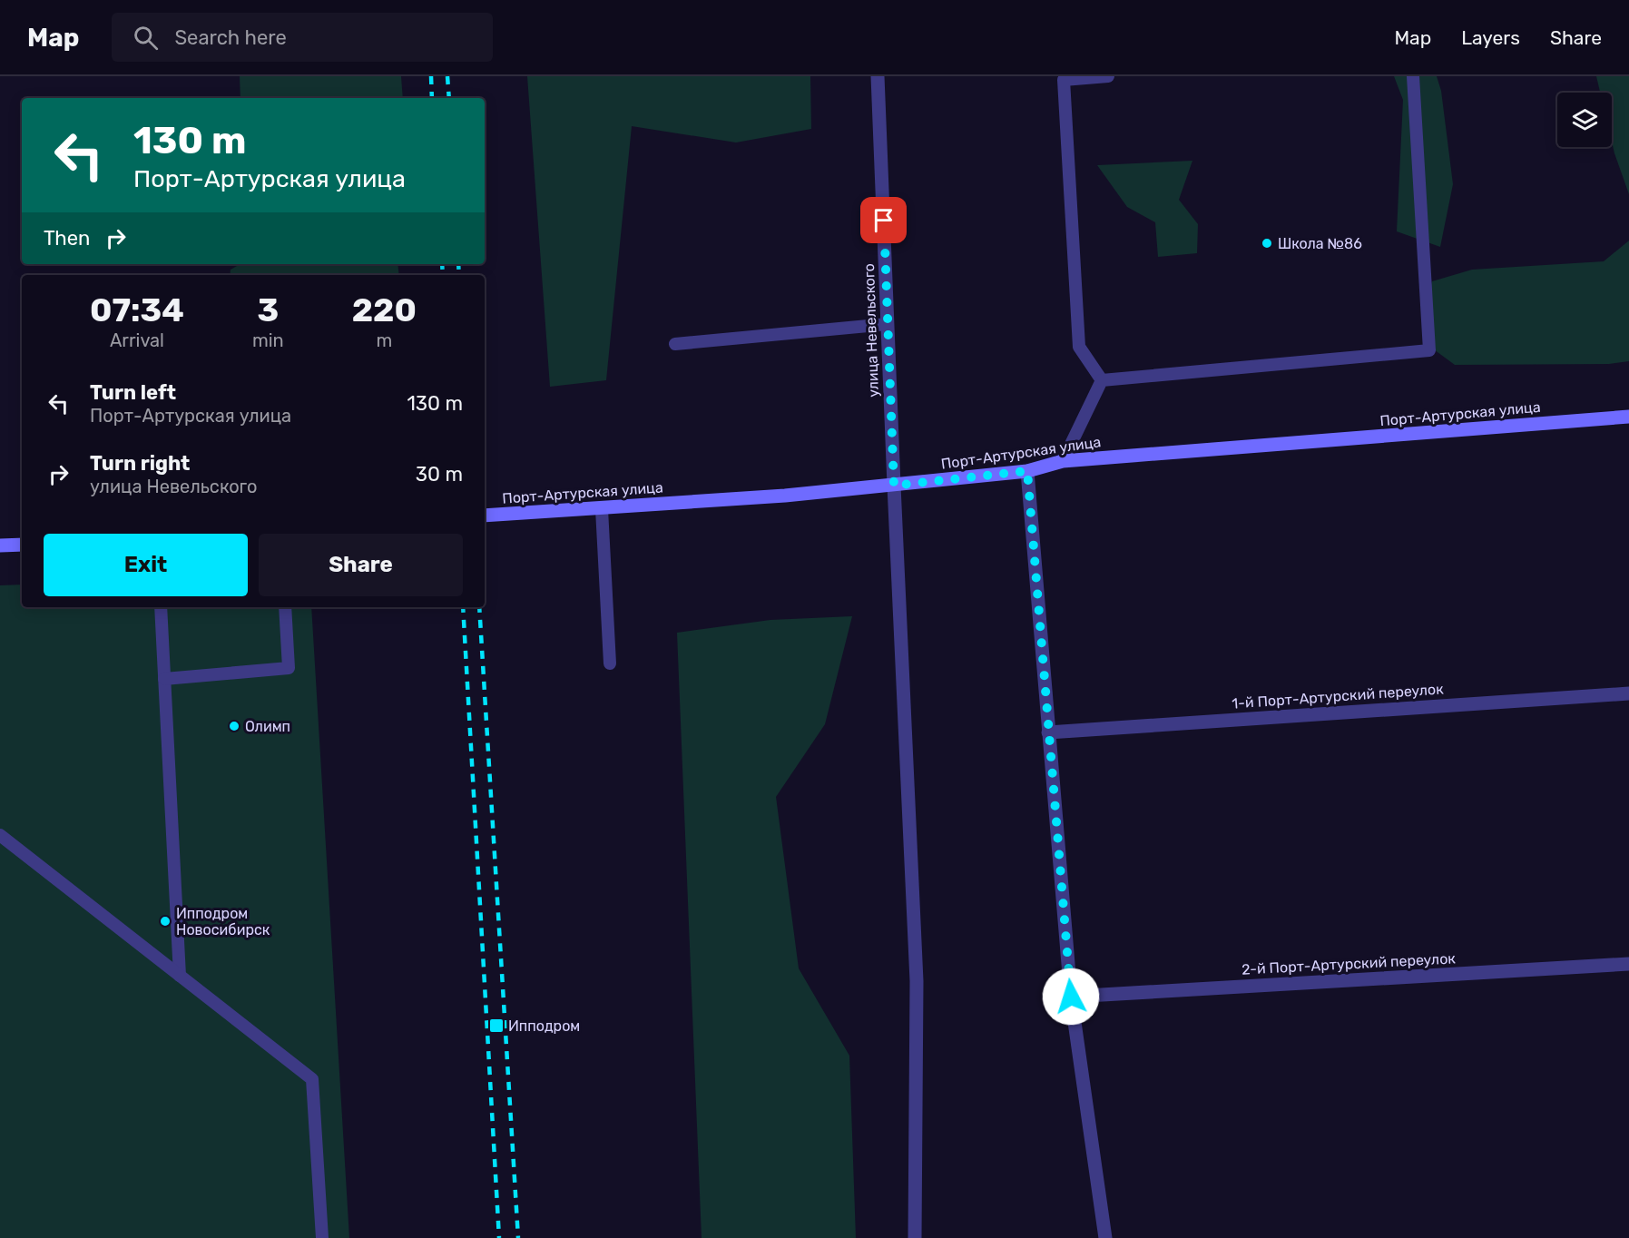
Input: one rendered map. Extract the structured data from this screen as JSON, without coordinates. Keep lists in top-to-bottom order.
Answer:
{
  "streets": {
    "street": [
      "улица Невельского",
      "Порт-Артурская улица",
      "1-й Порт-Артурский переулок",
      "2-й Порт-Артурский переулок"
    ]
  },
  "crossings": [
    ["улица Невельского", "Порт-Артурская улица"]
  ],
  "places": {
    "other": ["Школа №86", "Олимп", "Ипподром Новосибирск"],
    "transit": ["Ипподром"]
  },
  "page": {
    "header": "Map",
    "search": "Search here",
    "nav": ["Map", "Layers", "Share"],
    "turn": ["130 m", "Порт-Артурская улица"],
    "then": "Then",
    "eta": [
      "07:34",
      "Arrival",
      "3",
      "min",
      "220",
      "m"
    ],
    "list": [
      {
        "name": "Turn left",
        "note": "Порт-Артурская улица",
        "value": "130 m"
      },
      {
        "name": "Turn right",
        "note": "улица Невельского",
        "value": "30 m"
      }
    ],
    "buttons": ["Exit", "Share"]
  }
}
